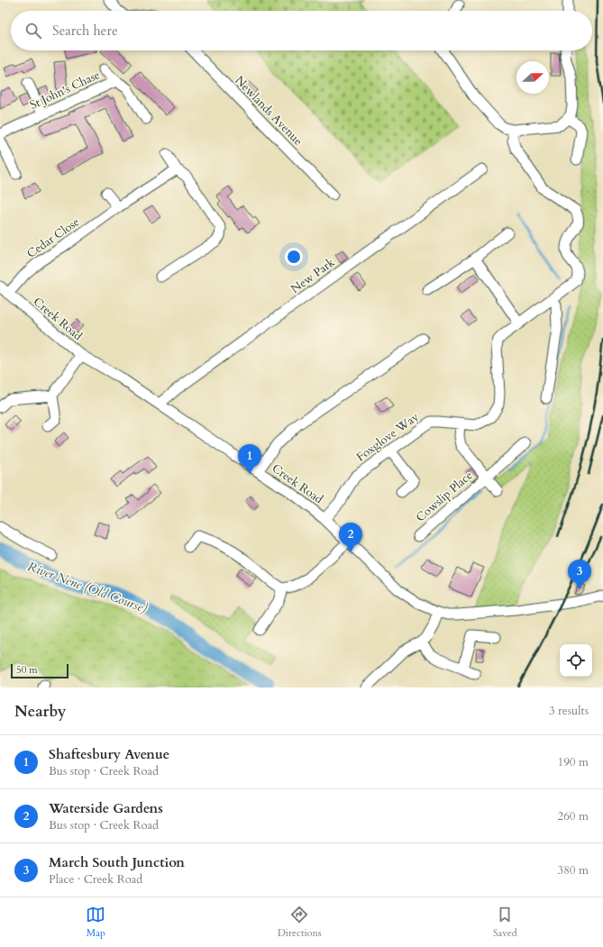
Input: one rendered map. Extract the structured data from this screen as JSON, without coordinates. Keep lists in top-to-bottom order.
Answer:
{
  "streets": {
    "street": [
      "St John's Chase",
      "Newlands Avenue",
      "Cedar Close",
      "New Park",
      "Creek Road",
      "Foxglove Way",
      "Cowslip Place"
    ]
  },
  "crossings": [
    ["Cedar Close", "Creek Road"],
    ["New Park", "Creek Road"],
    ["Creek Road", "Foxglove Way"],
    ["Foxglove Way", "Cowslip Place"]
  ],
  "water": ["River Nene (Old Course)"],
  "scale_bar": "50 m",
  "north": "right",
  "page": {
    "search": "Search here",
    "pins": ["1", "2", "3"],
    "scale": "50 m",
    "heading": ["Nearby", "3 results"],
    "list": [
      {
        "mark": "1",
        "name": "Shaftesbury Avenue",
        "note": "Bus stop · Creek Road",
        "value": "190 m"
      },
      {
        "mark": "2",
        "name": "Waterside Gardens",
        "note": "Bus stop · Creek Road",
        "value": "260 m"
      },
      {
        "mark": "3",
        "name": "March South Junction",
        "note": "Place · Creek Road",
        "value": "380 m"
      }
    ],
    "nav": ["Map", "Directions", "Saved"]
  }
}
